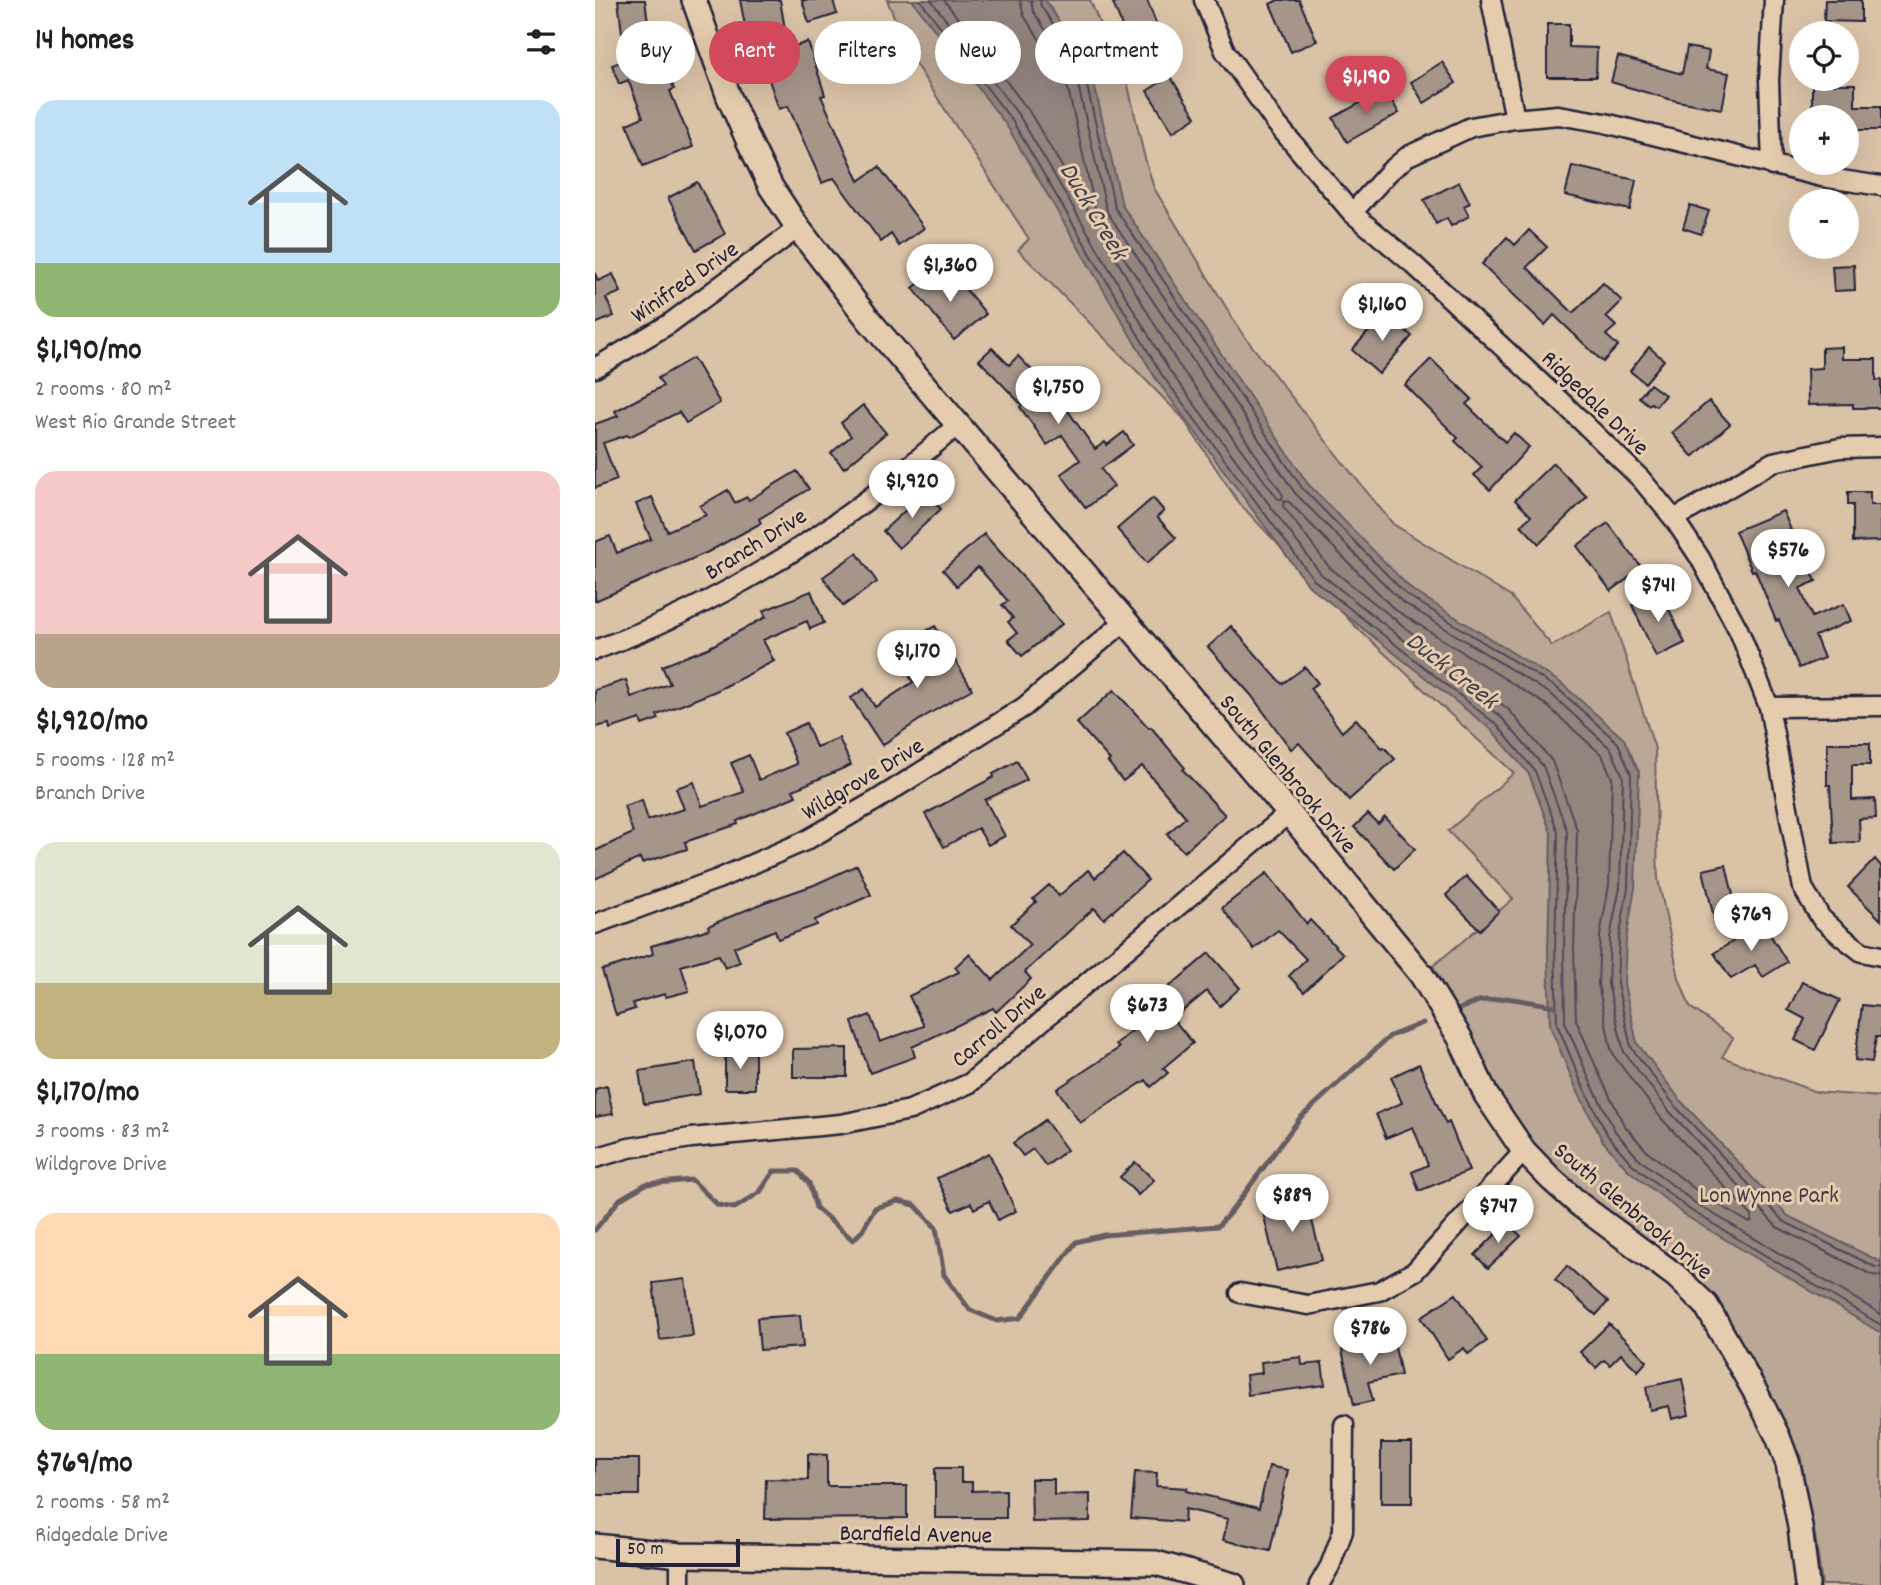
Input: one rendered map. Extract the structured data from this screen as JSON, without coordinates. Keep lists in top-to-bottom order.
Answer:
{
  "streets": {
    "street": [
      "Winifred Drive",
      "Ridgedale Drive",
      "Branch Drive",
      "South Glenbrook Drive",
      "Wildgrove Drive",
      "Carroll Drive",
      "Bardfield Avenue"
    ]
  },
  "crossings": [
    ["Winifred Drive", "South Glenbrook Drive"],
    ["Branch Drive", "South Glenbrook Drive"],
    ["South Glenbrook Drive", "Wildgrove Drive"],
    ["South Glenbrook Drive", "Carroll Drive"]
  ],
  "water": ["Duck Creek"],
  "parks": ["Lon Wynne Park"],
  "scale_bar": "50 m",
  "page": {
    "heading": "14 homes",
    "map_buttons": ["+", "−"],
    "chip": [
      "Buy",
      "Rent",
      "Filters",
      "New",
      "Apartment"
    ],
    "price": [
      "$1,190",
      "$1,360",
      "$1,160",
      "$1,750",
      "$1,920",
      "$576",
      "$741",
      "$1,170",
      "$769",
      "$673",
      "$1,070",
      "$889",
      "$747",
      "$786"
    ],
    "list": [
      {
        "name": "$1,190/mo",
        "note": "2 rooms · 80 m² · West Rio Grande Street"
      },
      {
        "name": "$1,920/mo",
        "note": "5 rooms · 128 m² · Branch Drive"
      },
      {
        "name": "$1,170/mo",
        "note": "3 rooms · 83 m² · Wildgrove Drive"
      },
      {
        "name": "$769/mo",
        "note": "2 rooms · 58 m² · Ridgedale Drive"
      }
    ],
    "scale": "50 m"
  }
}
